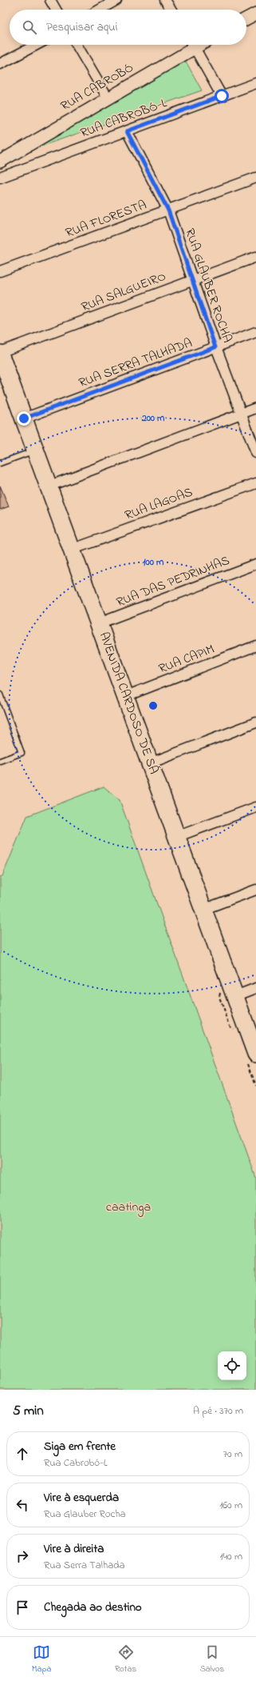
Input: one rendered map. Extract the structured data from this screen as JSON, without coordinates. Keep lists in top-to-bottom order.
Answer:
{
  "streets": {
    "highway": ["AVENIDA CARDOSO DE SÁ"],
    "street": [
      "RUA CABROBÓ",
      "RUA CABROBÓ-L",
      "RUA FLORESTA",
      "RUA GLAUBER ROCHA",
      "RUA SALGUEIRO",
      "RUA SERRA TALHADA",
      "RUA LAGOAS",
      "RUA DAS PEDRINHAS",
      "RUA CAPIM"
    ]
  },
  "crossings": [
    ["RUA CABROBÓ-L", "RUA GLAUBER ROCHA"],
    ["RUA FLORESTA", "RUA GLAUBER ROCHA"],
    ["RUA GLAUBER ROCHA", "RUA SALGUEIRO"],
    ["RUA GLAUBER ROCHA", "RUA SERRA TALHADA"],
    ["RUA SALGUEIRO", "AVENIDA CARDOSO DE SÁ"],
    ["RUA SERRA TALHADA", "AVENIDA CARDOSO DE SÁ"],
    ["RUA LAGOAS", "AVENIDA CARDOSO DE SÁ"],
    ["RUA DAS PEDRINHAS", "AVENIDA CARDOSO DE SÁ"],
    ["RUA CAPIM", "AVENIDA CARDOSO DE SÁ"]
  ],
  "parks": ["caatinga"],
  "page": {
    "search": "Pesquisar aqui",
    "heading": ["5 min", "A pé · 370 m"],
    "list": [
      ["Siga em frente", "Rua Cabrobó-L", "70 m"],
      ["Vire à esquerda", "Rua Glauber Rocha", "160 m"],
      ["Vire à direita", "Rua Serra Talhada", "140 m"],
      "Chegada ao destino"
    ],
    "nav": ["Mapa", "Rotas", "Salvos"]
  },
  "rings": ["200 m", "100 m"]
}
